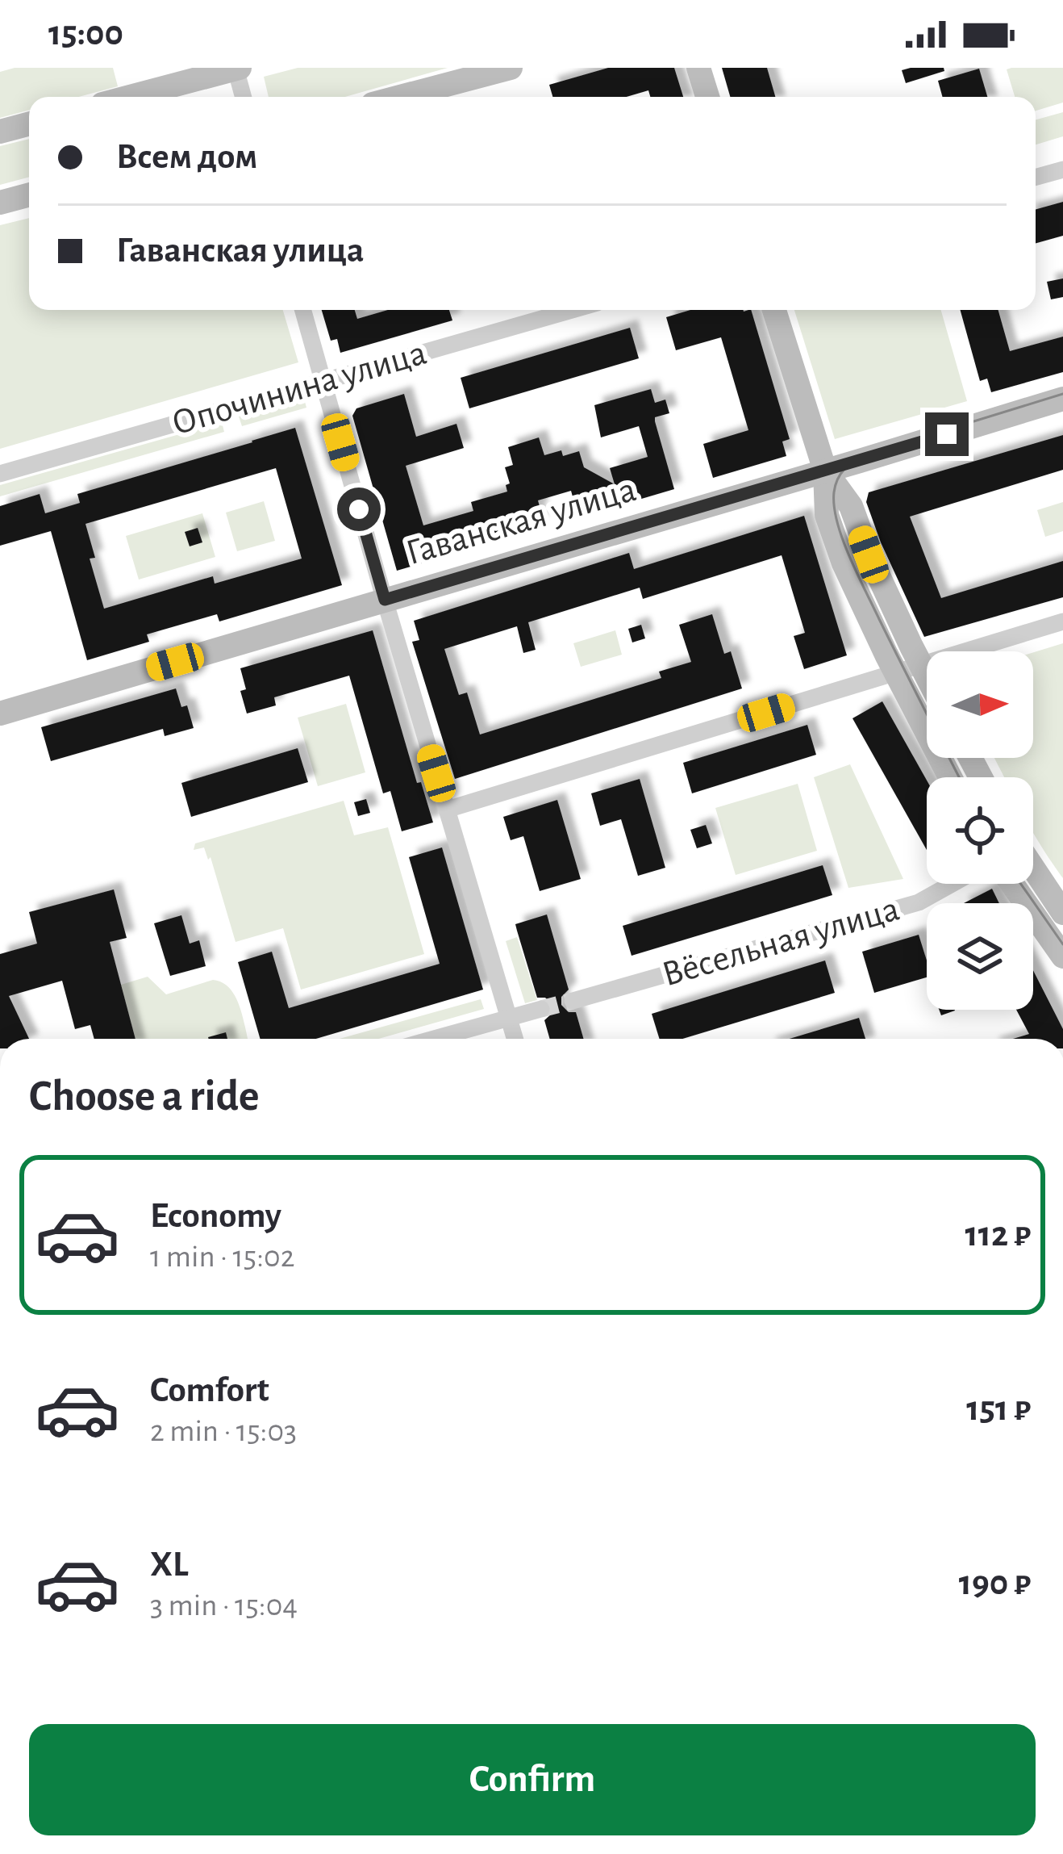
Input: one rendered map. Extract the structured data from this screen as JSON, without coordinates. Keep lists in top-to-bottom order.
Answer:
{
  "streets": {
    "main road": ["Гаванская улица"],
    "street": ["Опочинина улица", "Вёсельная улица"]
  },
  "north": "right",
  "page": {
    "status": "15:00",
    "banner": ["Всем дом", "Гаванская улица"],
    "heading": "Choose a ride",
    "list": [
      {
        "name": "Economy",
        "note": "1 min · 15:02",
        "value": "112 ₽"
      },
      {
        "name": "Comfort",
        "note": "2 min · 15:03",
        "value": "151 ₽"
      },
      {
        "name": "XL",
        "note": "3 min · 15:04",
        "value": "190 ₽"
      }
    ],
    "buttons": "Confirm"
  }
}
